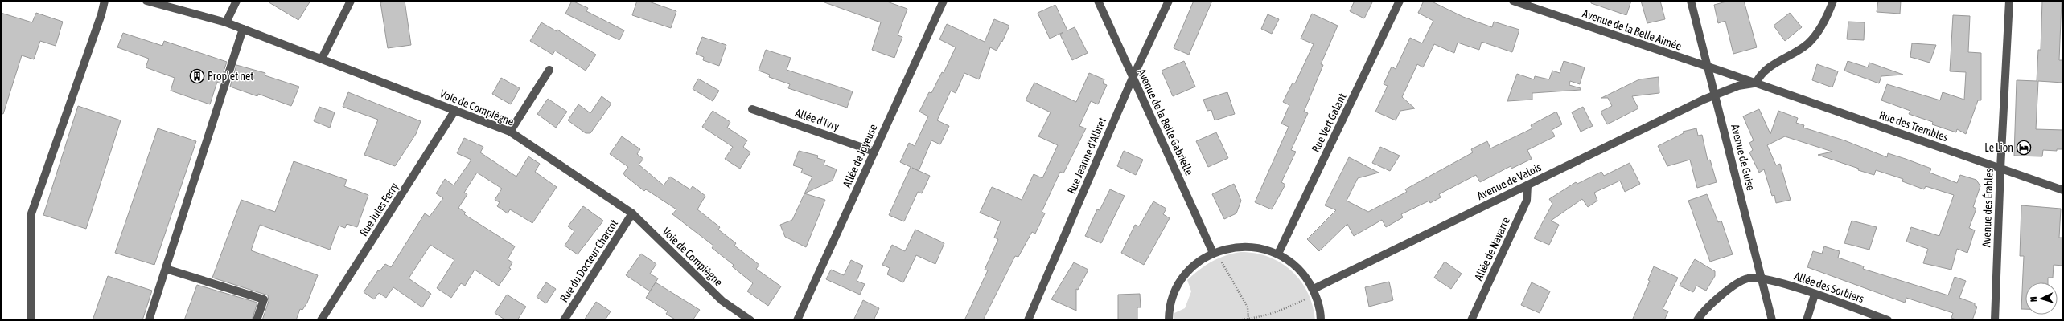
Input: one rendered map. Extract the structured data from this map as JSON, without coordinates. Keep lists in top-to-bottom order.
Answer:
{
  "streets": {
    "street": [
      "Avenue de la Belle Aimée",
      "Voie de Compiègne",
      "Allée d'Ivry",
      "Avenue de la Belle Gabrielle",
      "Rue Vert Galant",
      "Rue des Trembles",
      "Allée de Joyeuse",
      "Rue Jeanne d'Albret",
      "Avenue de Guise",
      "Avenue de Valois",
      "Avenue des Érables",
      "Rue Jules Ferry",
      "Allée de Navarre",
      "Rue du Docteur Charcot",
      "Allée des Sorbiers"
    ]
  },
  "crossings": [
    ["Avenue de la Belle Aimée", "Rue des Trembles"],
    ["Avenue de la Belle Aimée", "Avenue de Guise"],
    ["Voie de Compiègne", "Rue Jules Ferry"],
    ["Voie de Compiègne", "Rue du Docteur Charcot"],
    ["Allée d'Ivry", "Allée de Joyeuse"],
    ["Avenue de la Belle Gabrielle", "Rue Jeanne d'Albret"],
    ["Rue des Trembles", "Avenue de Guise"],
    ["Rue des Trembles", "Avenue de Valois"],
    ["Rue des Trembles", "Avenue des Érables"],
    ["Avenue de Guise", "Avenue de Valois"],
    ["Avenue de Guise", "Allée des Sorbiers"],
    ["Avenue de Valois", "Allée de Navarre"]
  ],
  "places": {
    "building": ["Prop' et net"],
    "hotel": ["Le Lion"]
  },
  "north": "left"
}
